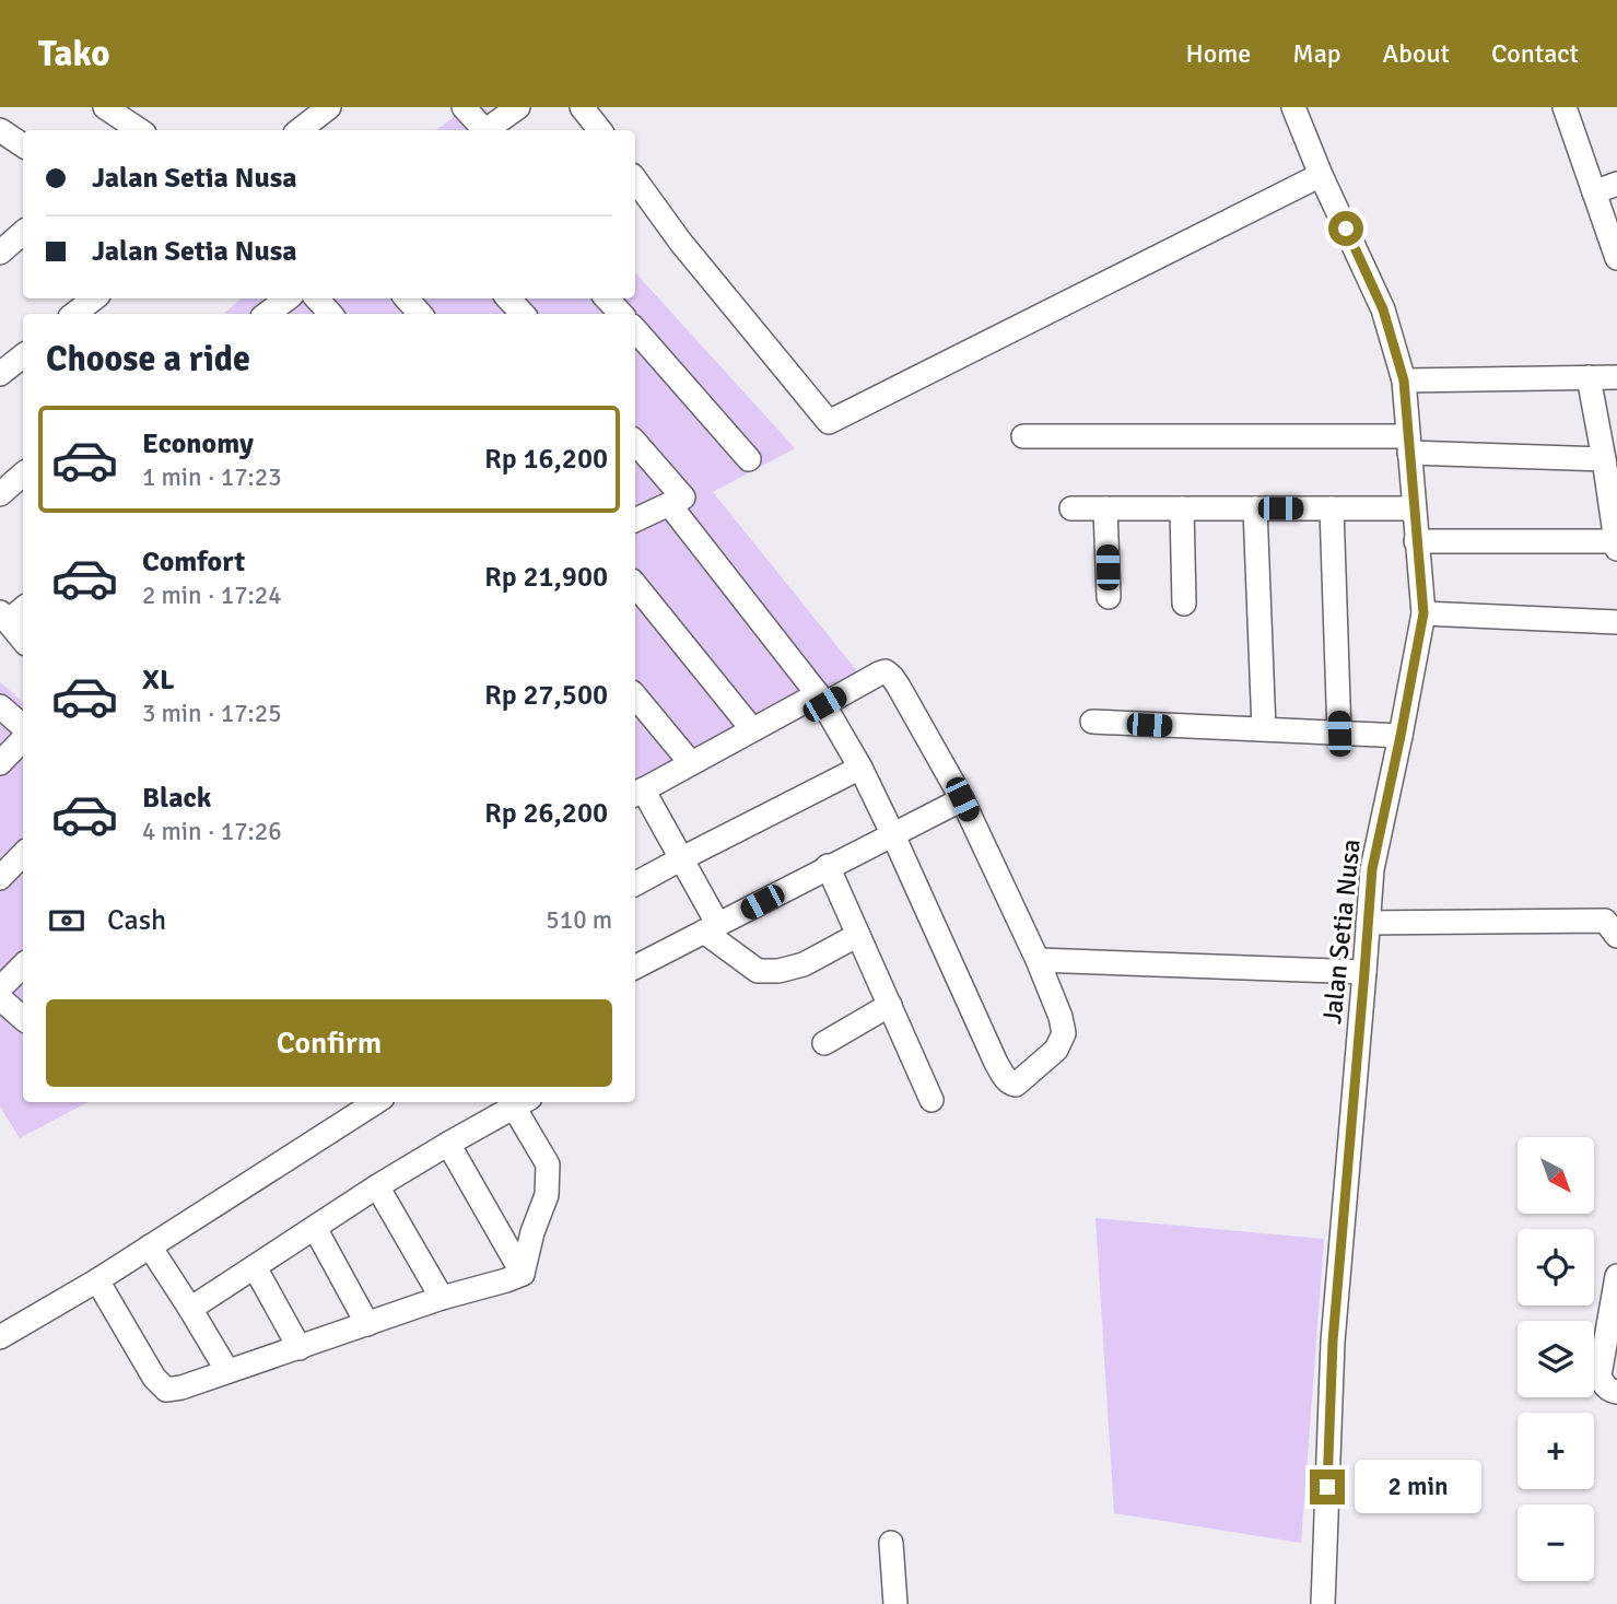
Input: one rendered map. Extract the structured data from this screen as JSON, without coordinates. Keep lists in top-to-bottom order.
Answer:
{
  "streets": {
    "street": ["Jalan Setia Nusa"]
  },
  "north": "bottom right",
  "page": {
    "header": "Tako",
    "nav": [
      "Home",
      "Map",
      "About",
      "Contact"
    ],
    "banner": ["Jalan Setia Nusa", "Jalan Setia Nusa"],
    "heading": "Choose a ride",
    "list": [
      {
        "name": "Economy",
        "note": "1 min · 17:23",
        "value": "Rp 16,200"
      },
      {
        "name": "Comfort",
        "note": "2 min · 17:24",
        "value": "Rp 21,900"
      },
      {
        "name": "XL",
        "note": "3 min · 17:25",
        "value": "Rp 27,500"
      },
      {
        "name": "Black",
        "note": "4 min · 17:26",
        "value": "Rp 26,200"
      }
    ],
    "pay": ["Cash", "510 m"],
    "buttons": "Confirm",
    "map_buttons": ["+", "−"],
    "bubble": "2 min"
  }
}
